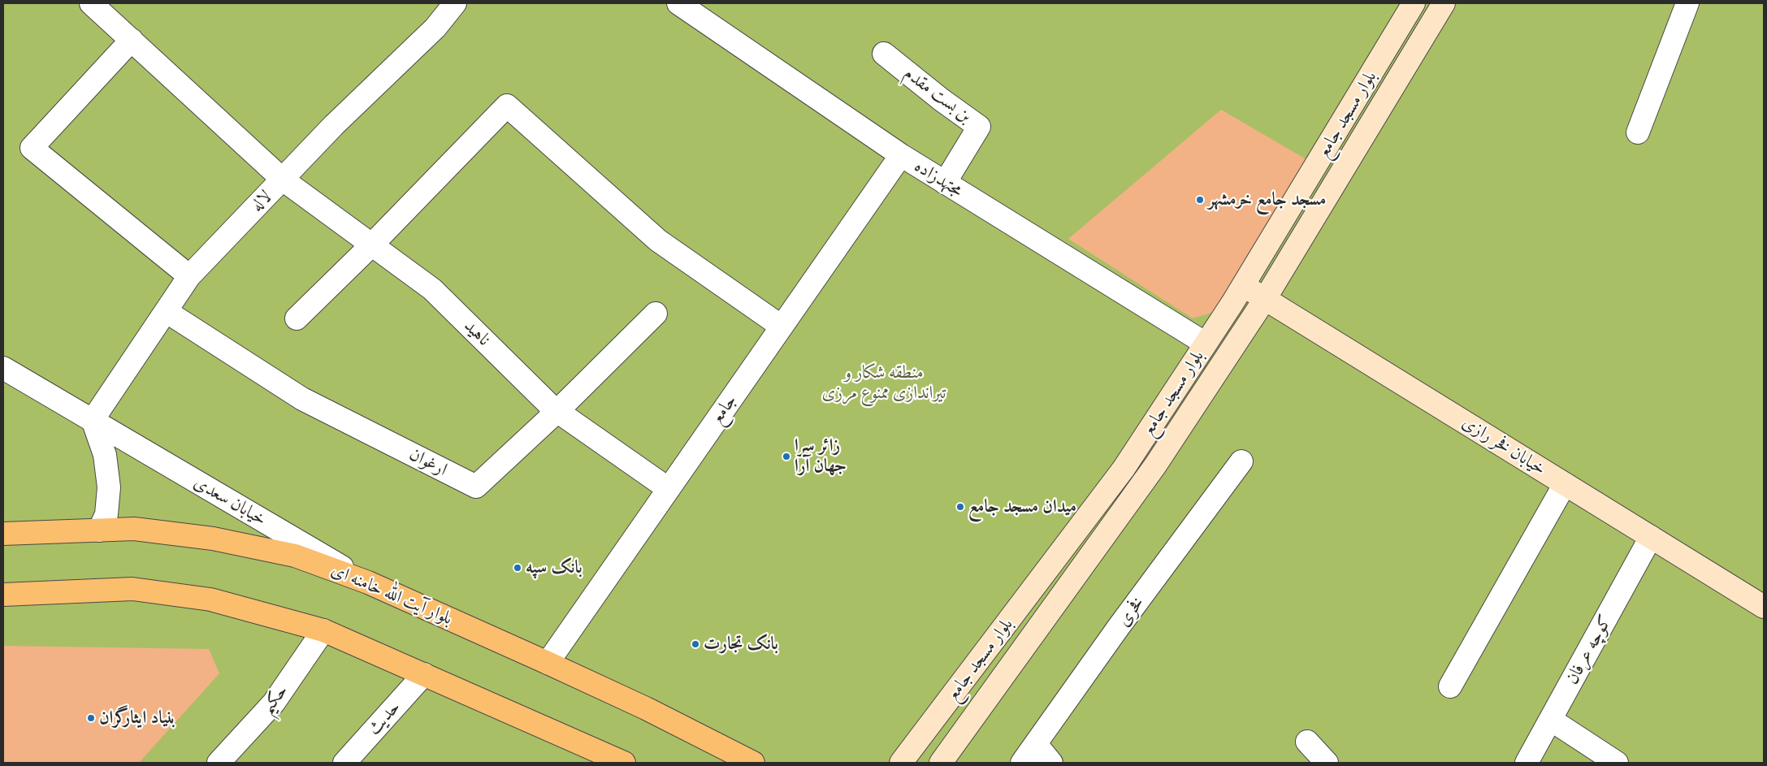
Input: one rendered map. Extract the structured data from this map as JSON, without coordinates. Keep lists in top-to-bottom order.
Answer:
{
  "streets": {
    "main road": ["بلوار مسجد جامع", "خیابان فخر رازی", "بلوار آیت الله خامنه ای"],
    "street": [
      "بن بست مقدم",
      "مجتهدزاده",
      "لاله",
      "ناهید",
      "جامع",
      "ارغوان",
      "خیابان سعدی",
      "فخری",
      "کوچه عرفان",
      "حکیم",
      "حدیث"
    ]
  },
  "crossings": [
    ["بن بست مقدم", "مجتهدزاده"],
    ["بلوار مسجد جامع", "مجتهدزاده"],
    ["بلوار مسجد جامع", "خیابان فخر رازی"],
    ["مجتهدزاده", "جامع"],
    ["لاله", "ناهید"],
    ["لاله", "ارغوان"],
    ["لاله", "خیابان سعدی"],
    ["ناهید", "جامع"],
    ["ناهید", "ارغوان"],
    ["جامع", "بلوار آیت الله خامنه ای"],
    ["خیابان فخر رازی", "کوچه عرفان"],
    ["خیابان سعدی", "بلوار آیت الله خامنه ای"]
  ],
  "parks": ["منطقه شکار و تیراندازی ممنوع مرزی"],
  "places": [
    "مسجد جامع خرمشهر",
    "زائر سرا جهان آرا",
    "میدان مسجد جامع",
    "بانک سپه",
    "بانک تجارت",
    "بنیاد ایثارگران"
  ]
}
